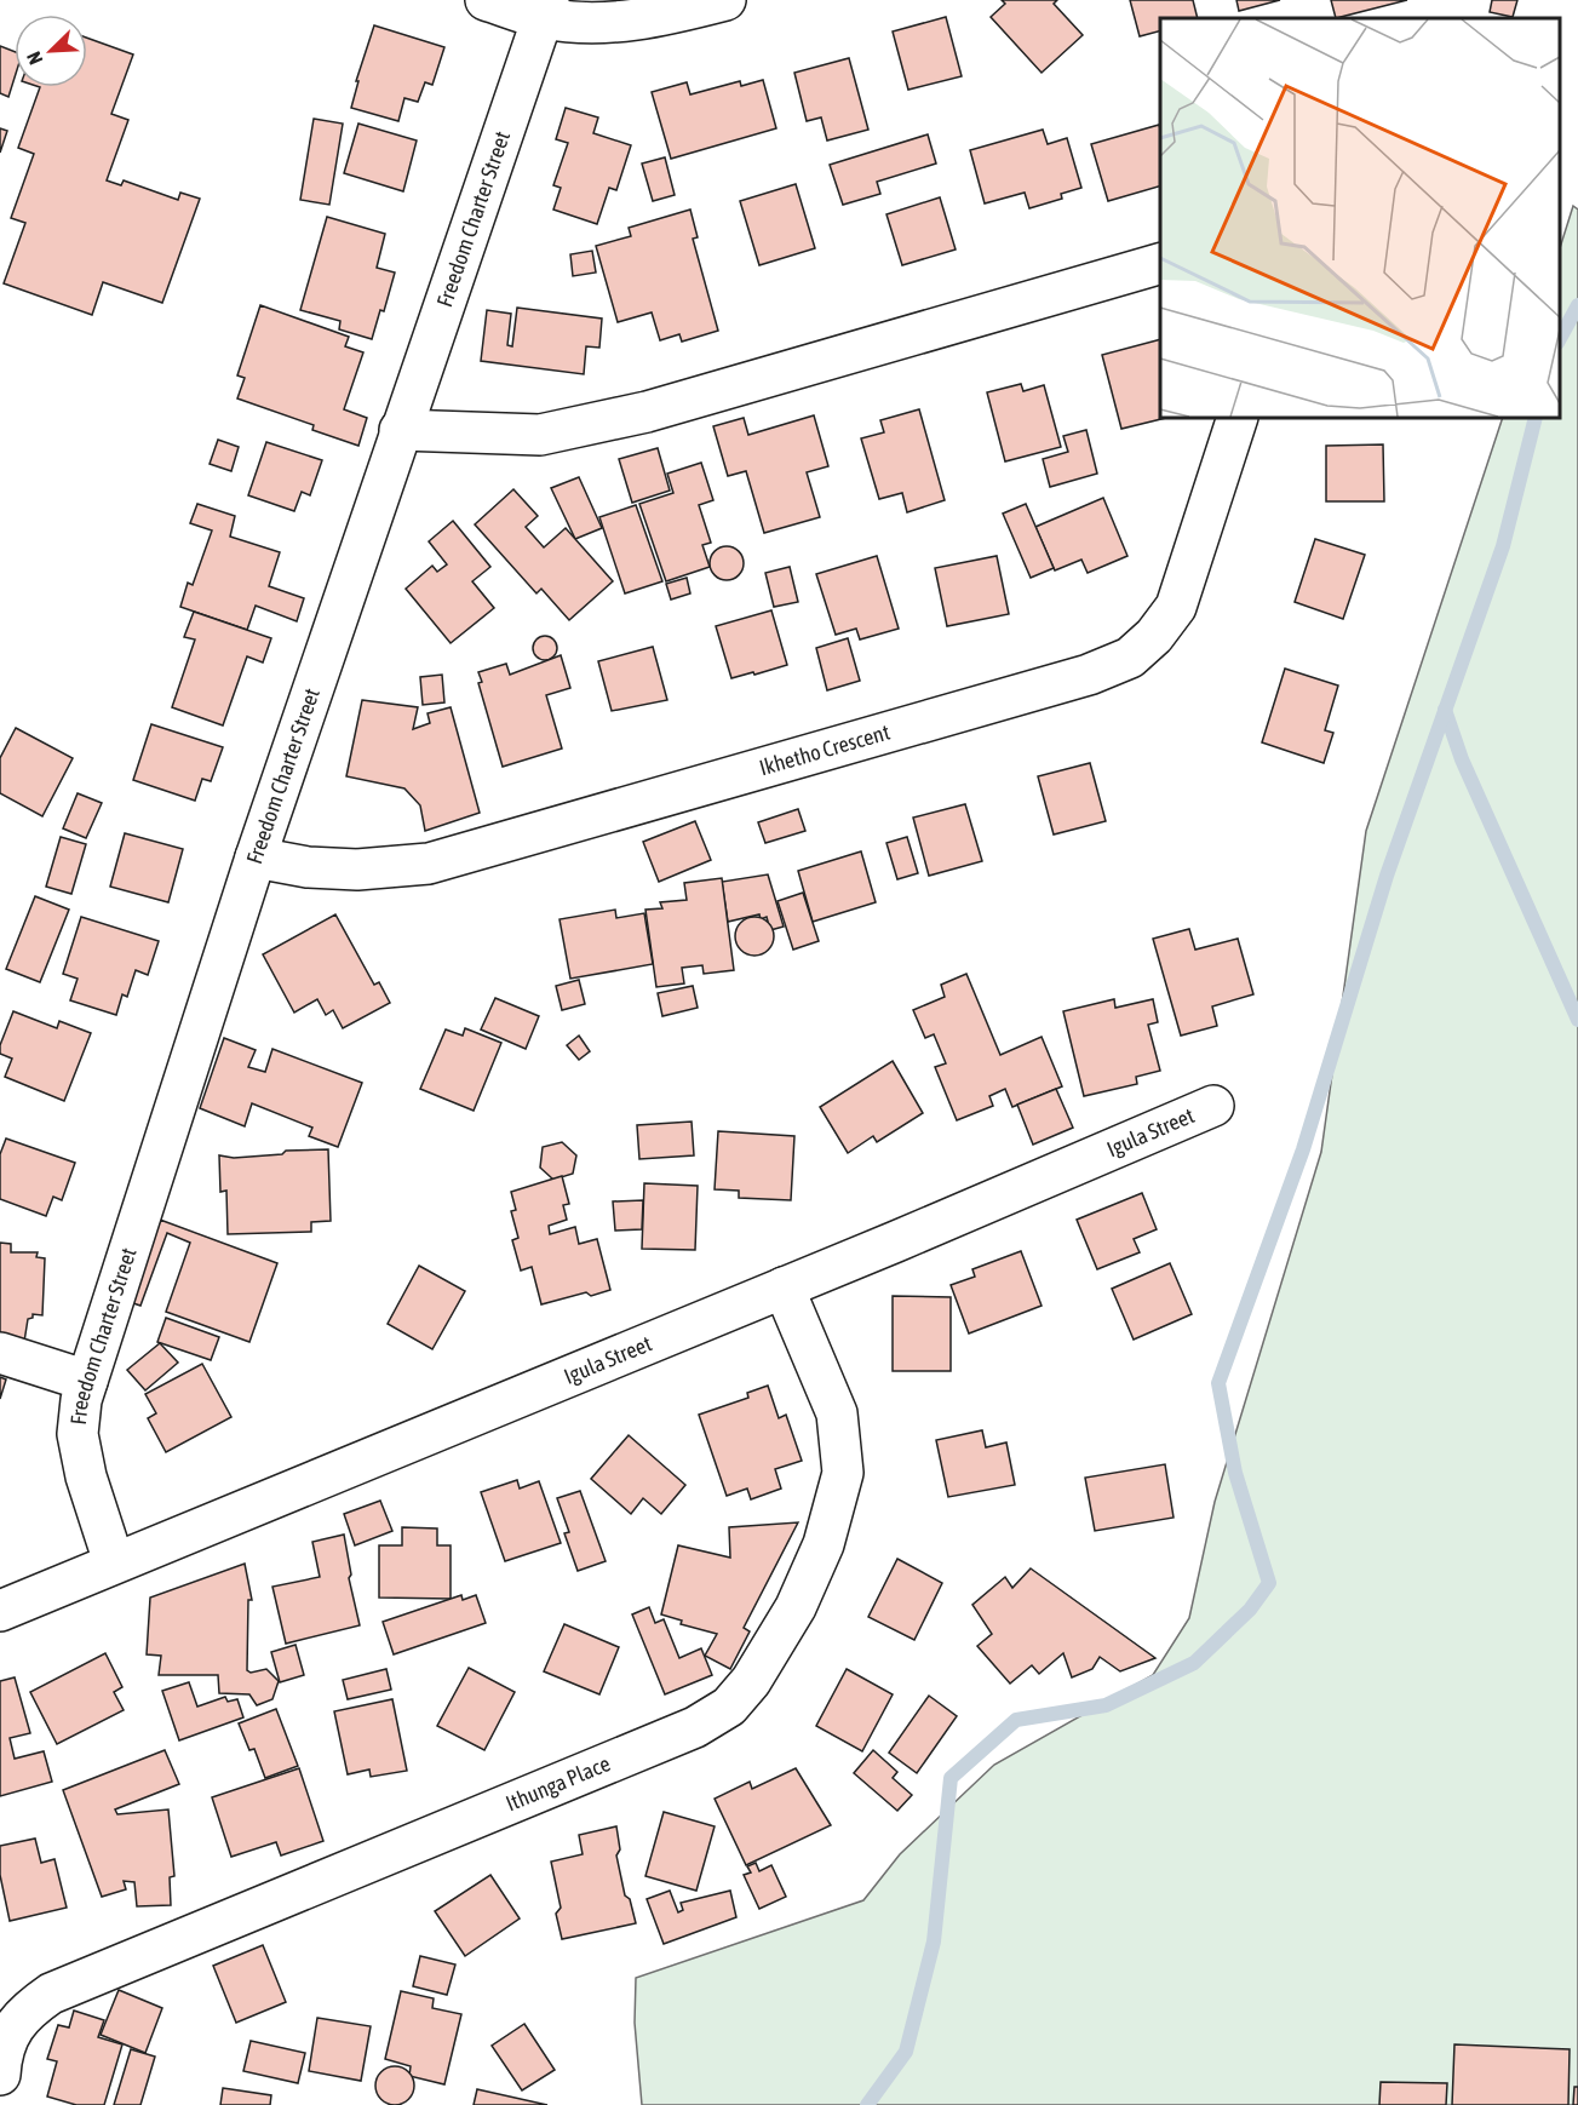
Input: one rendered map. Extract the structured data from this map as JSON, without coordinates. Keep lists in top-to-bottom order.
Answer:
{
  "streets": {
    "street": [
      "Freedom Charter Street",
      "Ikhetho Crescent",
      "Igula Street",
      "Ithunga Place"
    ]
  },
  "crossings": [
    ["Freedom Charter Street", "Ikhetho Crescent"],
    ["Freedom Charter Street", "Igula Street"],
    ["Igula Street", "Ithunga Place"]
  ],
  "north": "bottom left"
}
